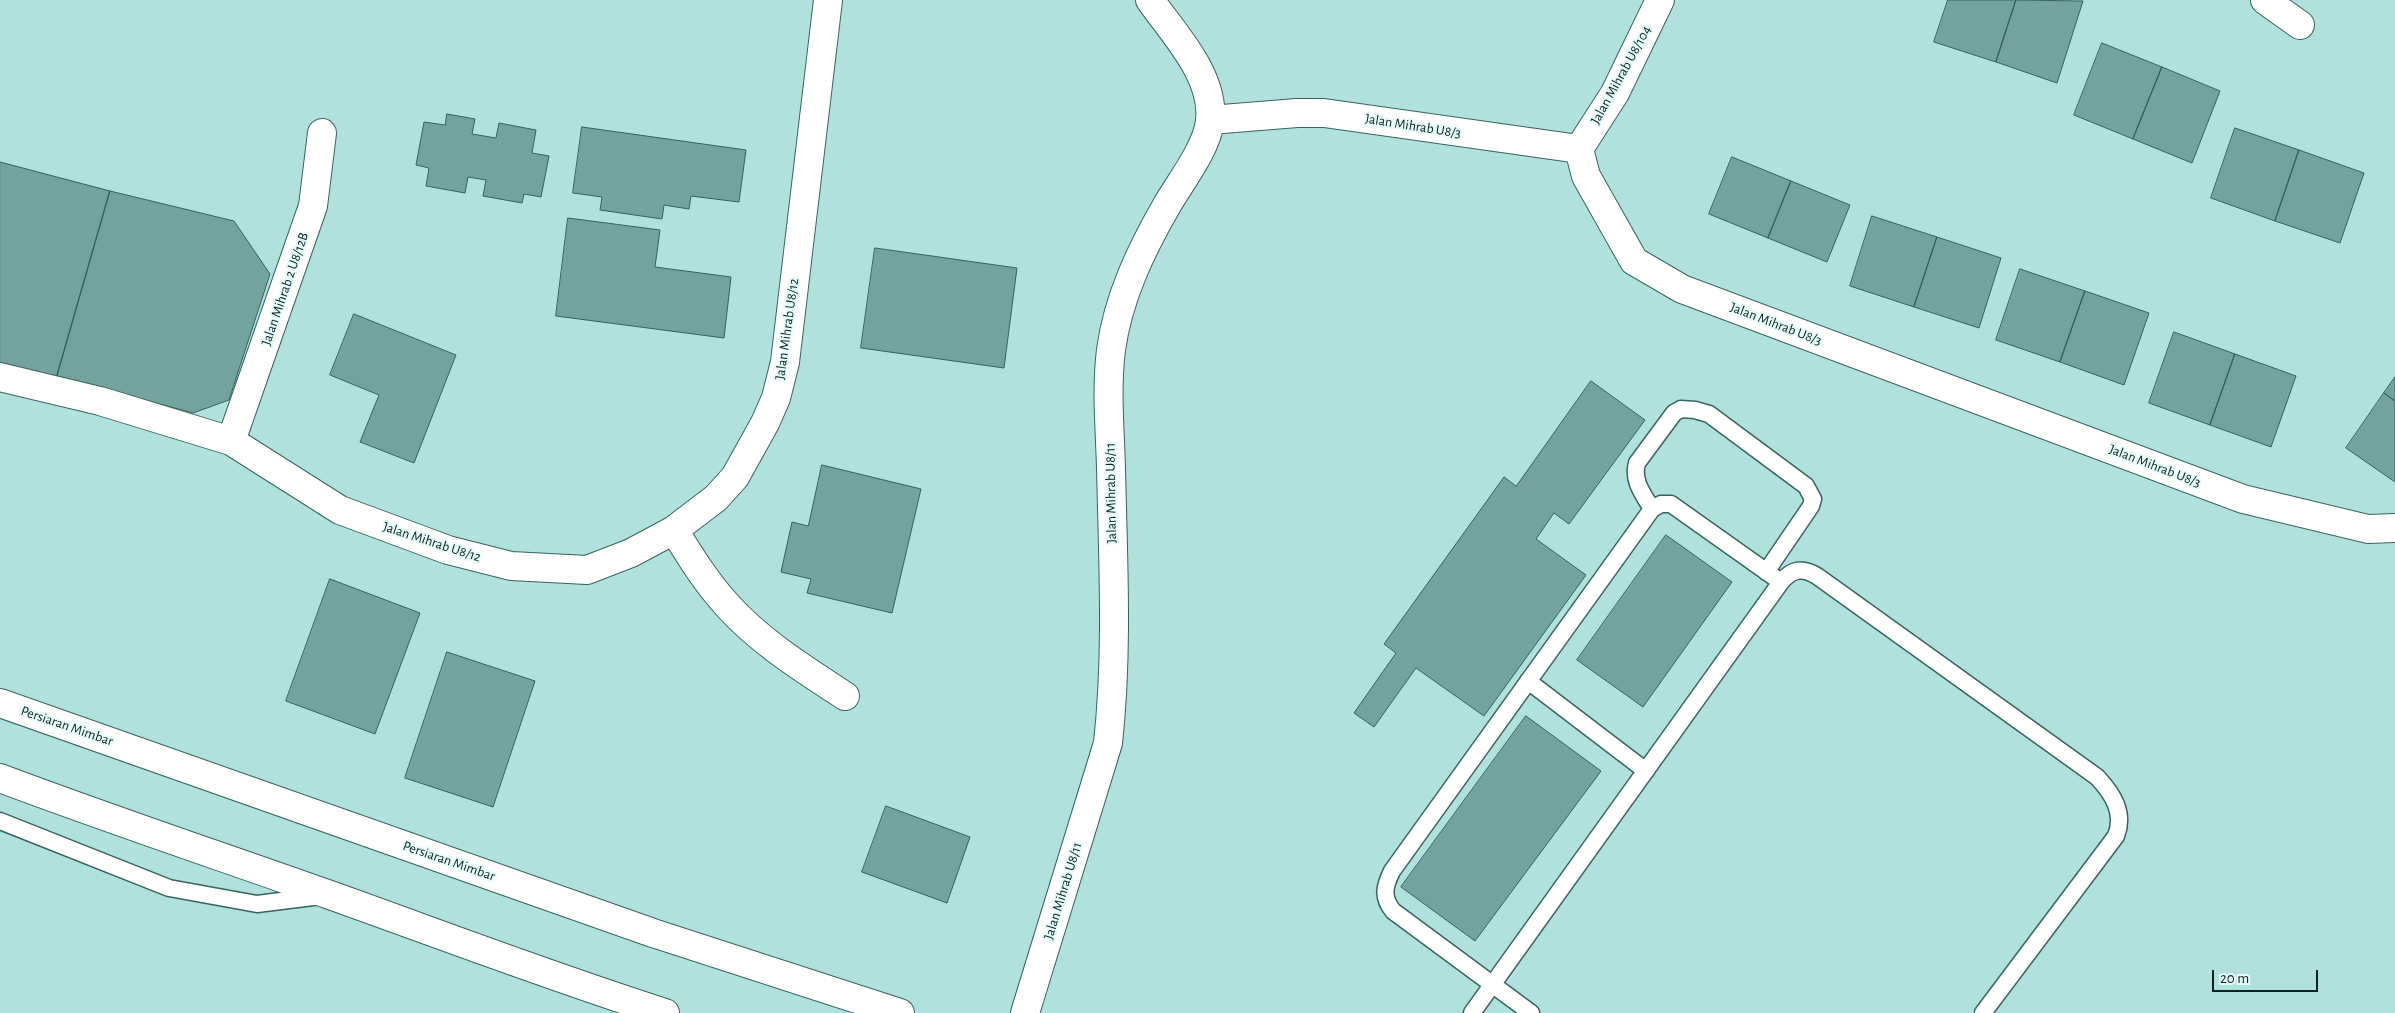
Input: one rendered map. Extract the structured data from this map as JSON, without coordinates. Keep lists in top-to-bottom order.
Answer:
{
  "streets": {
    "street": [
      "Jalan Mihrab U8/104",
      "Jalan Mihrab U8/3",
      "Jalan Mihrab 2 U8/12B",
      "Jalan Mihrab U8/12",
      "Jalan Mihrab U8/11",
      "Persiaran Mimbar"
    ]
  },
  "crossings": [
    ["Jalan Mihrab U8/104", "Jalan Mihrab U8/3"],
    ["Jalan Mihrab U8/3", "Jalan Mihrab U8/11"],
    ["Jalan Mihrab 2 U8/12B", "Jalan Mihrab U8/12"]
  ],
  "scale_bar": "20 m"
}
